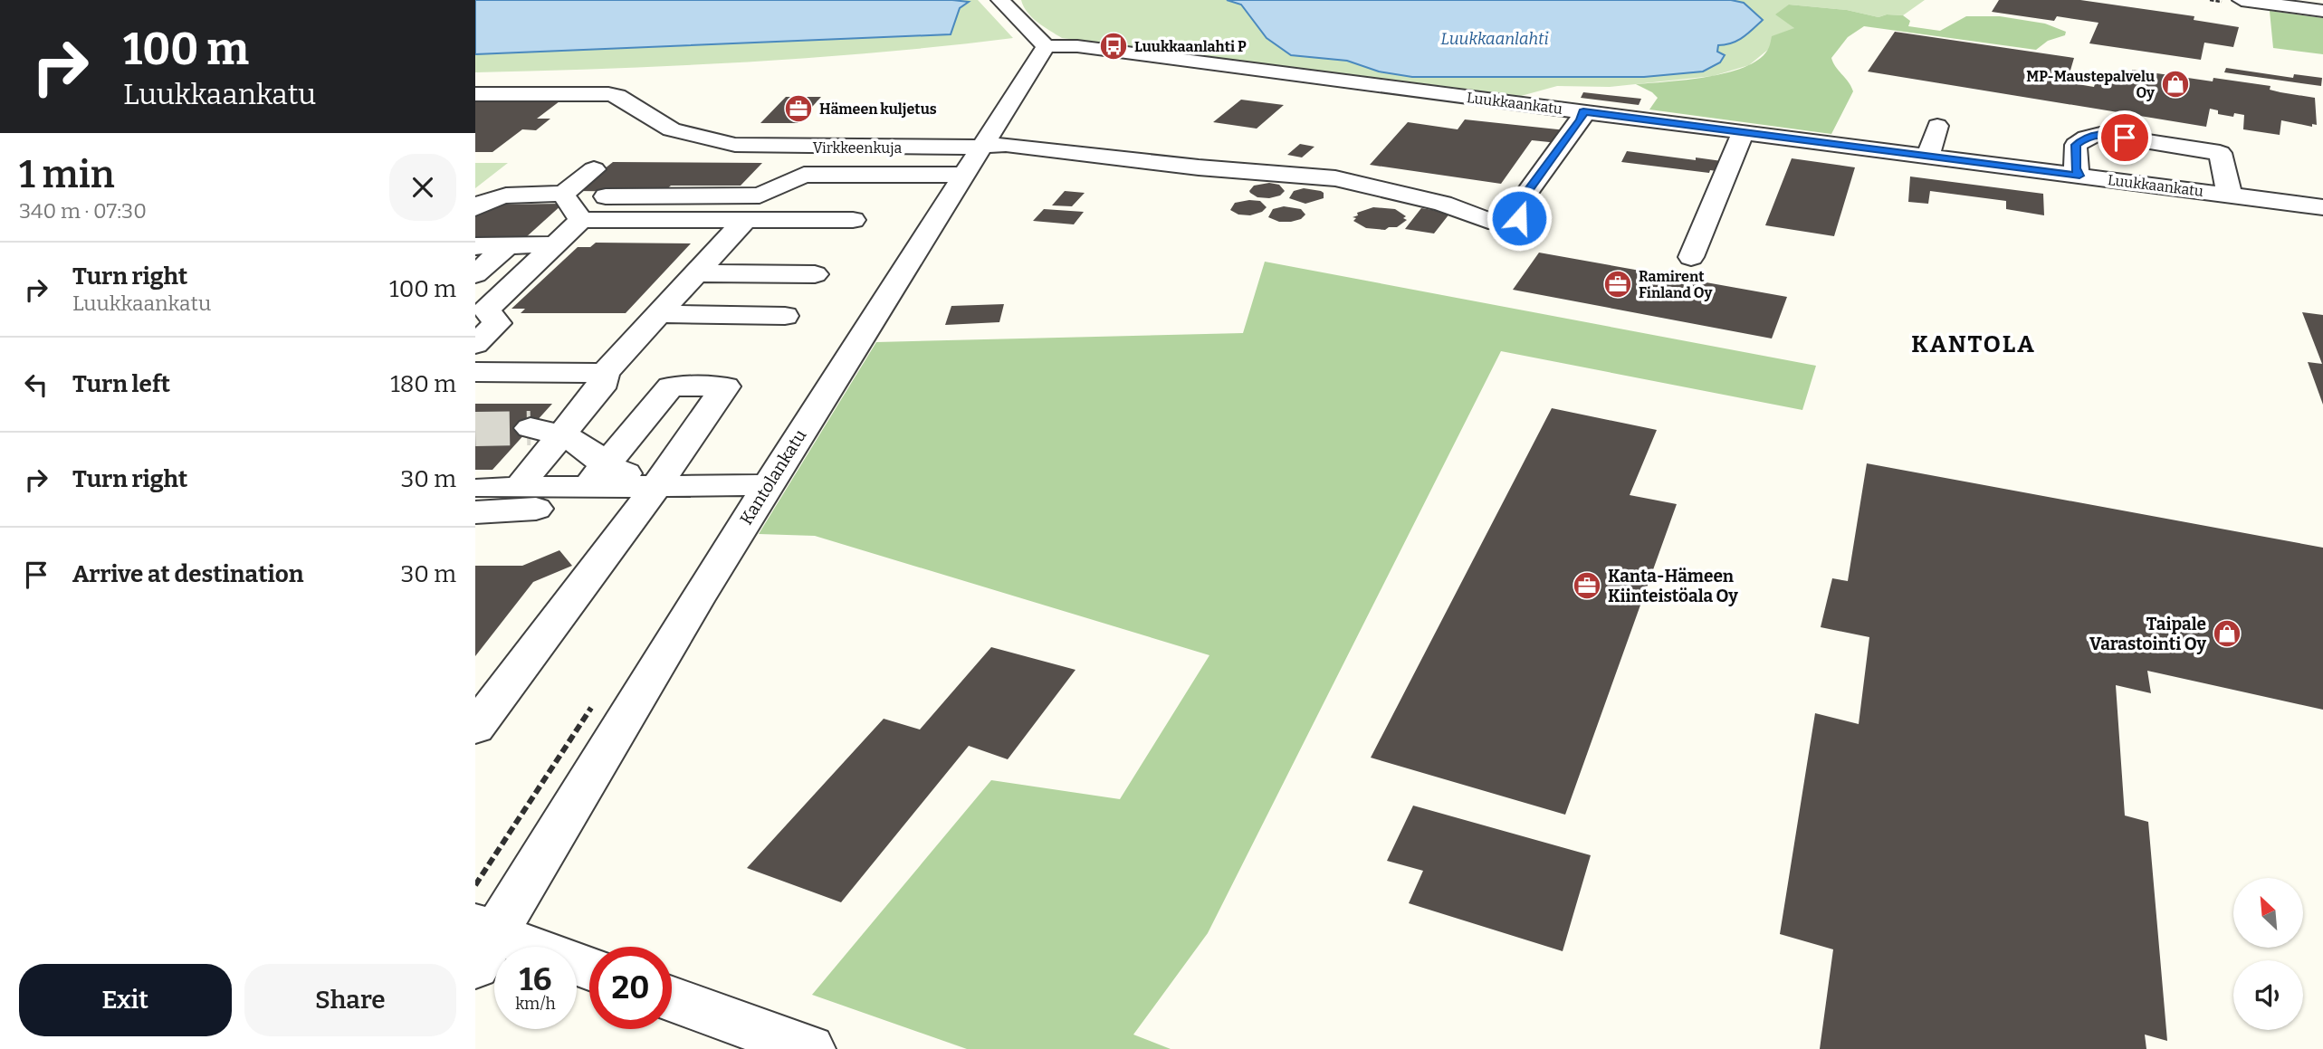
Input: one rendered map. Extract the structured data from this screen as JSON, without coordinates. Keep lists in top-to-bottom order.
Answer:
{
  "streets": {
    "street": ["Luukkaankatu", "Virkkeenkuja", "Kantolankatu"]
  },
  "crossings": [
    ["Luukkaankatu", "Virkkeenkuja"],
    ["Luukkaankatu", "Kantolankatu"],
    ["Virkkeenkuja", "Kantolankatu"]
  ],
  "districts": ["KANTOLA"],
  "water": ["Luukkaanlahti"],
  "places": {
    "bus stop": ["Luukkaanlahti P"],
    "shop": ["MP-Maustepalvelu Oy", "Taipale Varastointi Oy"],
    "office": ["Hämeen kuljetus", "Ramirent Finland Oy", "Kanta-Hämeen Kiinteistöala Oy"]
  },
  "north": "top left",
  "page": {
    "turn": ["100 m", "Luukkaankatu"],
    "heading": ["1 min", "340 m · 07:30"],
    "list": [
      {
        "name": "Turn right",
        "note": "Luukkaankatu",
        "value": "100 m"
      },
      {
        "name": "Turn left",
        "value": "180 m"
      },
      {
        "name": "Turn right",
        "value": "30 m"
      },
      {
        "name": "Arrive at destination",
        "value": "30 m"
      }
    ],
    "speed": "16 km/h",
    "limit": "20",
    "buttons": ["Exit", "Share"]
  }
}
